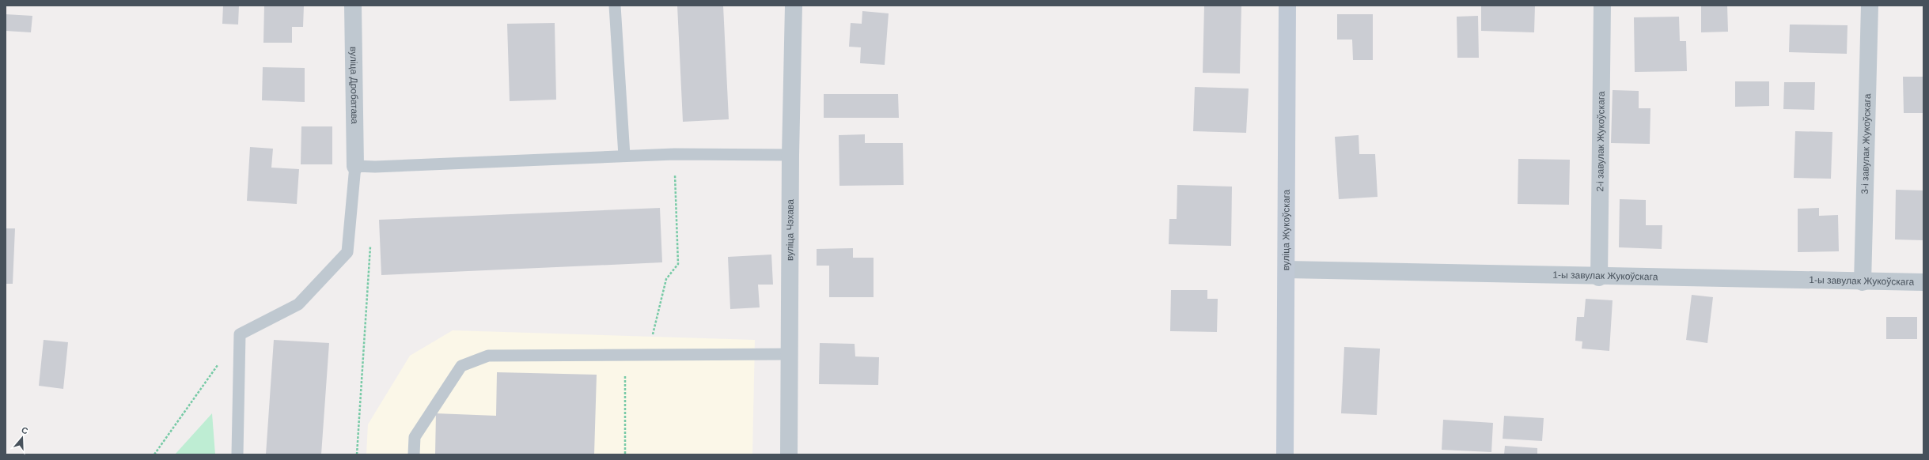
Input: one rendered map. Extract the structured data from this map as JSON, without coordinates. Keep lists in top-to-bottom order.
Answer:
{
  "streets": {
    "street": [
      "вуліца Дробатава",
      "2-і завулак Жукоўскага",
      "3-і завулак Жукоўскага",
      "вуліца Чэхава",
      "вуліца Жукоўскага",
      "1-ы завулак Жукоўскага"
    ]
  },
  "crossings": [
    ["2-і завулак Жукоўскага", "1-ы завулак Жукоўскага"],
    ["3-і завулак Жукоўскага", "1-ы завулак Жукоўскага"],
    ["вуліца Жукоўскага", "1-ы завулак Жукоўскага"]
  ],
  "north": "top"
}
